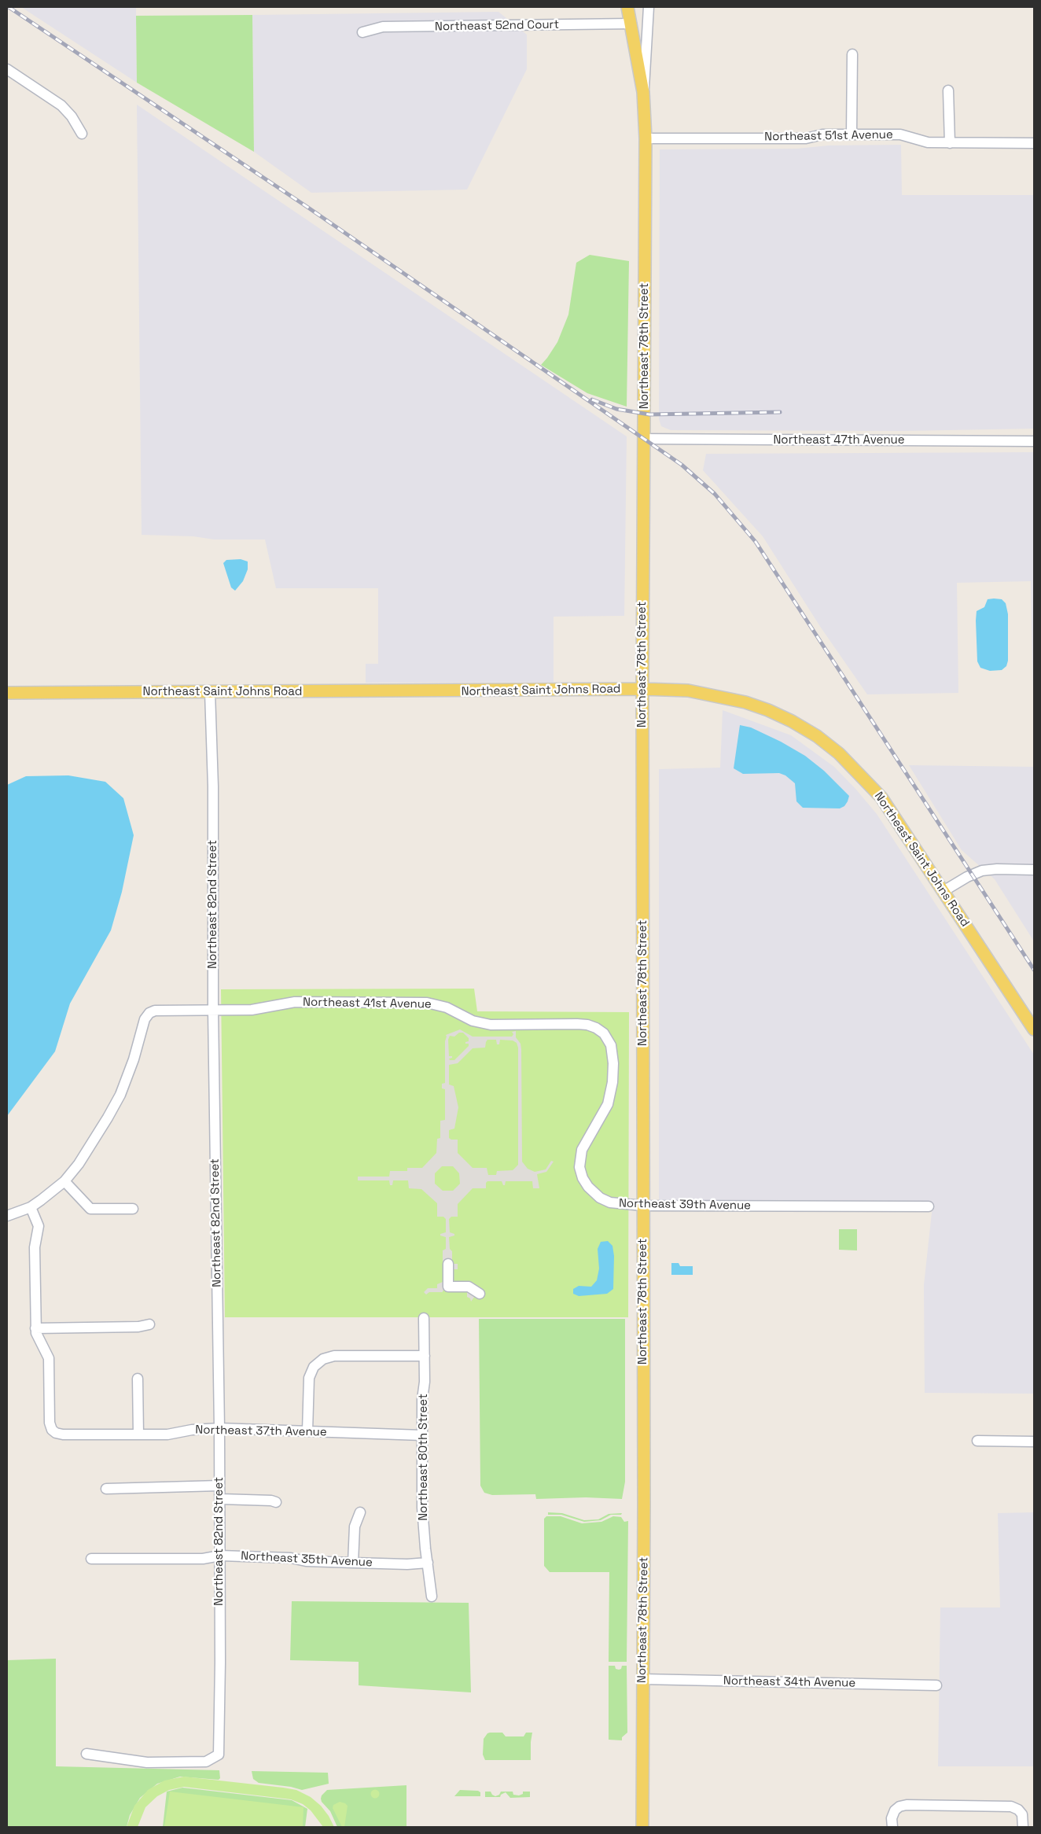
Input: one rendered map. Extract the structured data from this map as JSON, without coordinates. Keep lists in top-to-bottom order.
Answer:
{
  "streets": {
    "main road": ["Northeast 78th Street", "Northeast Saint Johns Road"],
    "street": [
      "Northeast 52nd Court",
      "Northeast 51st Avenue",
      "Northeast 47th Avenue",
      "Northeast 82nd Street",
      "Northeast 41st Avenue",
      "Northeast 39th Avenue",
      "Northeast 37th Avenue",
      "Northeast 80th Street",
      "Northeast 35th Avenue",
      "Northeast 34th Avenue"
    ]
  },
  "crossings": [
    ["Northeast 52nd Court", "Northeast 78th Street"],
    ["Northeast 51st Avenue", "Northeast 78th Street"],
    ["Northeast 78th Street", "Northeast 47th Avenue"],
    ["Northeast 78th Street", "Northeast Saint Johns Road"],
    ["Northeast 78th Street", "Northeast 39th Avenue"],
    ["Northeast 78th Street", "Northeast 34th Avenue"],
    ["Northeast Saint Johns Road", "Northeast 82nd Street"],
    ["Northeast 82nd Street", "Northeast 41st Avenue"],
    ["Northeast 82nd Street", "Northeast 37th Avenue"],
    ["Northeast 82nd Street", "Northeast 35th Avenue"],
    ["Northeast 41st Avenue", "Northeast 39th Avenue"],
    ["Northeast 37th Avenue", "Northeast 80th Street"],
    ["Northeast 80th Street", "Northeast 35th Avenue"]
  ]
}
